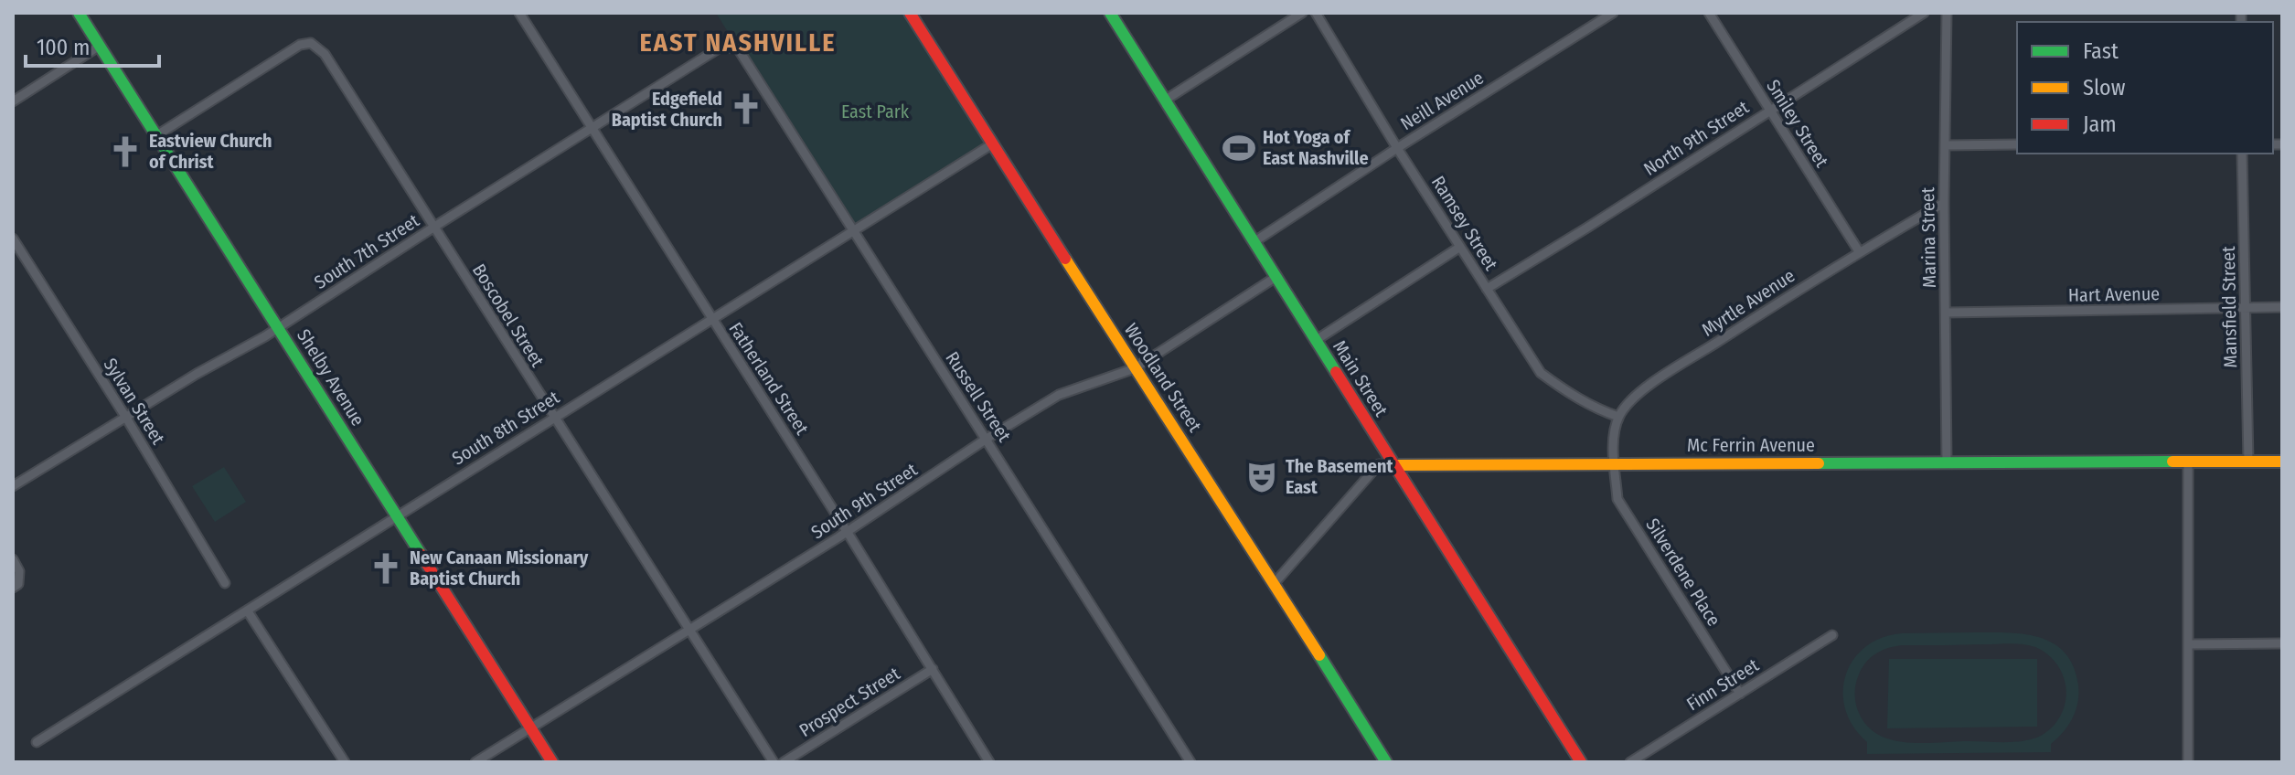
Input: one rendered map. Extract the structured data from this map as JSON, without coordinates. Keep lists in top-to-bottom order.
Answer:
{
  "streets": {
    "street": [
      "Neill Avenue",
      "Smiley Street",
      "North 9th Street",
      "Ramsey Street",
      "Marina Street",
      "South 7th Street",
      "Hart Avenue",
      "Myrtle Avenue",
      "Mansfield Street",
      "Boscobel Street",
      "Shelby Avenue",
      "Woodland Street",
      "Fatherland Street",
      "Main Street",
      "Russell Street",
      "Sylvan Street",
      "South 8th Street",
      "Mc Ferrin Avenue",
      "South 9th Street",
      "Silverdene Place",
      "Finn Street",
      "Prospect Street"
    ]
  },
  "crossings": [
    ["Neill Avenue", "Ramsey Street"],
    ["Neill Avenue", "Main Street"],
    ["Smiley Street", "North 9th Street"],
    ["Smiley Street", "Myrtle Avenue"],
    ["North 9th Street", "Ramsey Street"],
    ["Ramsey Street", "Myrtle Avenue"],
    ["Marina Street", "Hart Avenue"],
    ["Marina Street", "Myrtle Avenue"],
    ["Marina Street", "Mc Ferrin Avenue"],
    ["South 7th Street", "Boscobel Street"],
    ["South 7th Street", "Shelby Avenue"],
    ["South 7th Street", "Fatherland Street"],
    ["South 7th Street", "Russell Street"],
    ["South 7th Street", "Sylvan Street"],
    ["Hart Avenue", "Mansfield Street"],
    ["Mansfield Street", "Mc Ferrin Avenue"],
    ["Boscobel Street", "Shelby Avenue"],
    ["Boscobel Street", "South 8th Street"],
    ["Boscobel Street", "South 9th Street"],
    ["Shelby Avenue", "South 8th Street"],
    ["Shelby Avenue", "South 9th Street"],
    ["Woodland Street", "South 8th Street"],
    ["Woodland Street", "Mc Ferrin Avenue"],
    ["Woodland Street", "South 9th Street"],
    ["Fatherland Street", "South 8th Street"],
    ["Fatherland Street", "South 9th Street"],
    ["Fatherland Street", "Prospect Street"],
    ["Main Street", "Mc Ferrin Avenue"],
    ["Main Street", "South 9th Street"],
    ["Russell Street", "South 8th Street"],
    ["Russell Street", "South 9th Street"],
    ["Mc Ferrin Avenue", "Silverdene Place"],
    ["Silverdene Place", "Finn Street"]
  ],
  "districts": ["EAST NASHVILLE"],
  "parks": ["East Park"],
  "places": {
    "church": ["Edgefield Baptist Church", "Eastview Church of Christ", "New Canaan Missionary Baptist Church"],
    "sports": ["Hot Yoga of East Nashville"],
    "theatre": ["The Basement East"]
  },
  "legend": ["Fast", "Slow", "Jam"],
  "scale_bar": "100 m"
}
